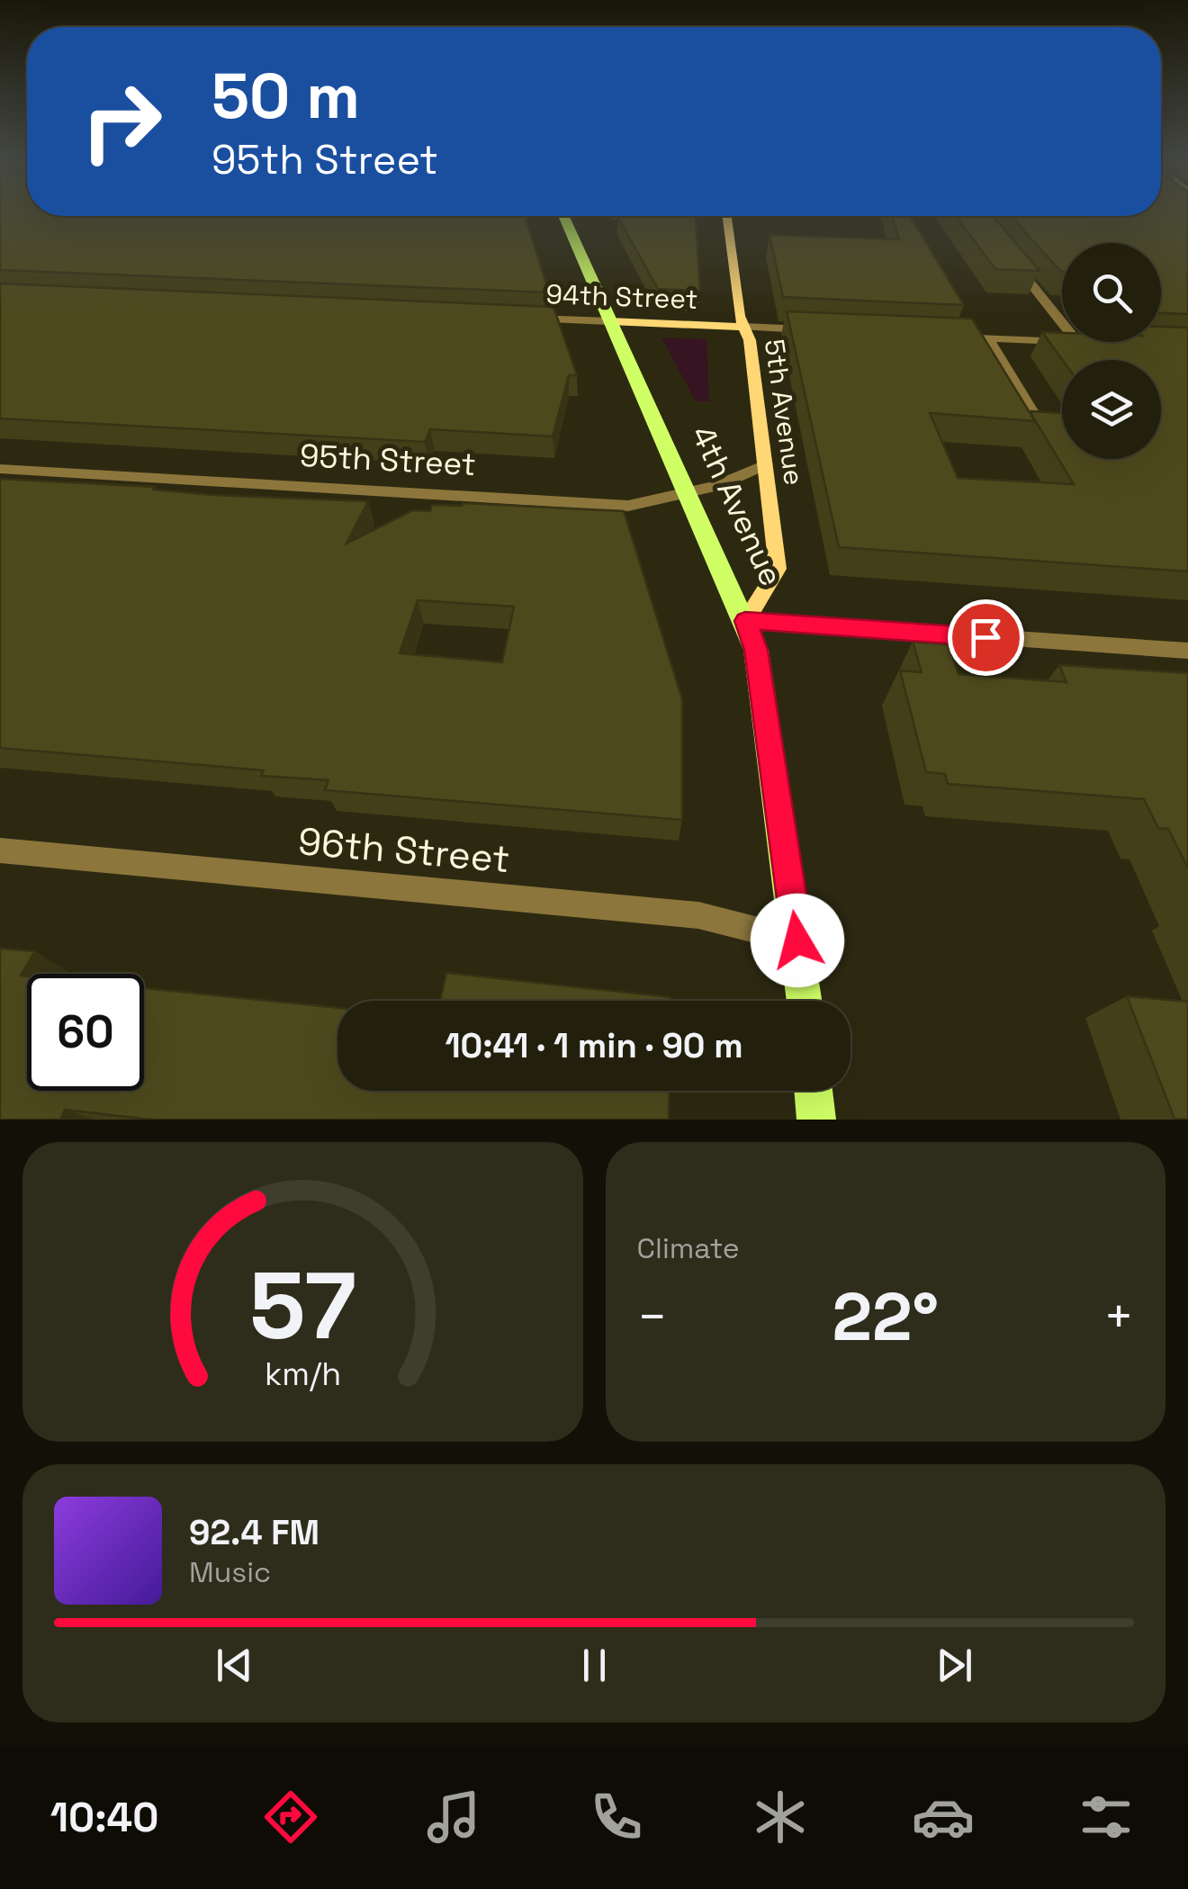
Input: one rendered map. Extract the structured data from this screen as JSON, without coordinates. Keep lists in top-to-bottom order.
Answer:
{
  "streets": {
    "main road": ["4th Avenue"],
    "street": [
      "94th Street",
      "5th Avenue",
      "95th Street",
      "96th Street"
    ]
  },
  "crossings": [
    ["94th Street", "5th Avenue"],
    ["94th Street", "4th Avenue"],
    ["5th Avenue", "95th Street"],
    ["5th Avenue", "4th Avenue"],
    ["95th Street", "4th Avenue"],
    ["4th Avenue", "96th Street"]
  ],
  "page": {
    "turn": ["50 m", "95th Street"],
    "limit": "60",
    "trip": "10:41 · 1 min · 90 m",
    "tile": "Climate",
    "heat": ["−", "22°", "+"],
    "song": ["92.4 FM", "Music"],
    "tabs": "10:40",
    "gauge": ["57", "km/h"]
  }
}
